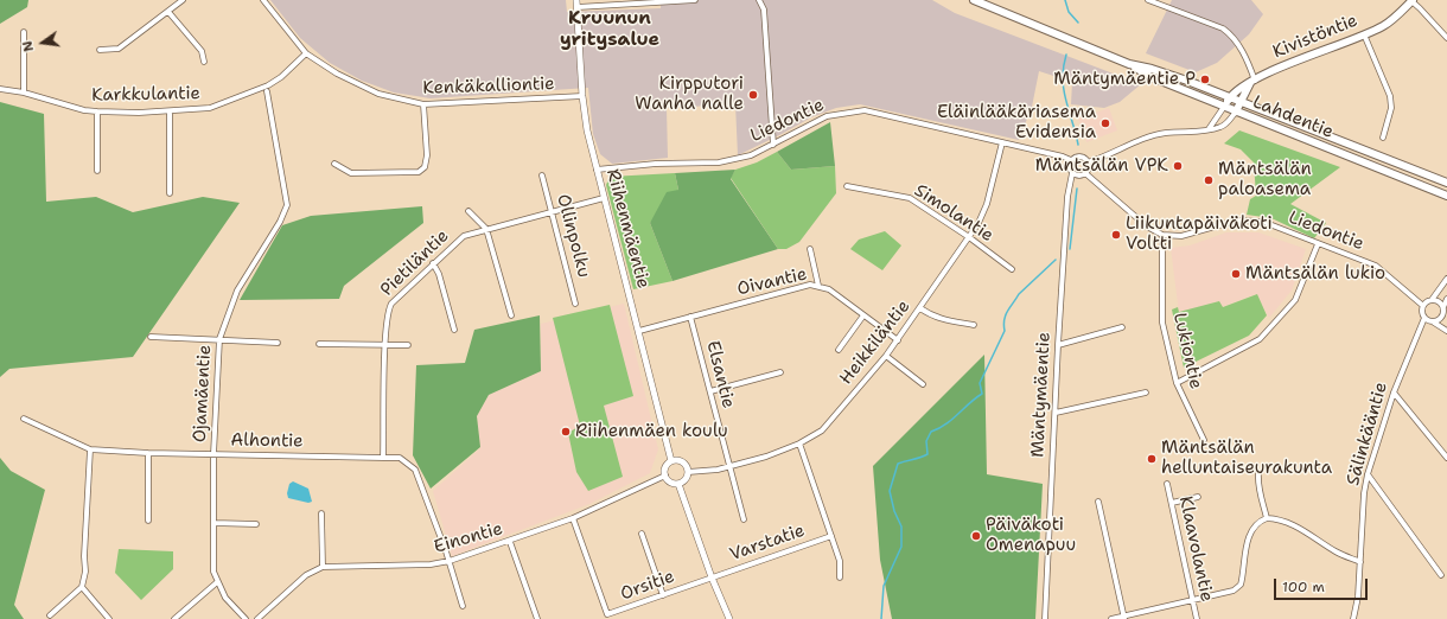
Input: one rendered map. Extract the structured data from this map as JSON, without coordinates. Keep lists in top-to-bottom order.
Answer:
{
  "streets": {
    "main road": ["Kivistöntie", "Lahdentie"],
    "street": [
      "Kenkäkalliontie",
      "Karkkulantie",
      "Liedontie",
      "Simolantie",
      "Riihenmäentie",
      "Ollinpolku",
      "Pietiläntie",
      "Oivantie",
      "Heikkiläntie",
      "Lukiontie",
      "Elsantie",
      "Ojamäentie",
      "Mäntymäentie",
      "Sälinkääntie",
      "Alhontie",
      "Einontie",
      "Varstatie",
      "Klaavolantie",
      "Orsitie"
    ]
  },
  "crossings": [
    ["Kivistöntie", "Lahdentie"],
    ["Kenkäkalliontie", "Karkkulantie"],
    ["Kenkäkalliontie", "Riihenmäentie"],
    ["Liedontie", "Riihenmäentie"],
    ["Liedontie", "Heikkiläntie"],
    ["Liedontie", "Lukiontie"],
    ["Liedontie", "Mäntymäentie"],
    ["Liedontie", "Sälinkääntie"],
    ["Simolantie", "Heikkiläntie"],
    ["Riihenmäentie", "Pietiläntie"],
    ["Riihenmäentie", "Oivantie"],
    ["Riihenmäentie", "Heikkiläntie"],
    ["Riihenmäentie", "Einontie"],
    ["Ollinpolku", "Pietiläntie"],
    ["Pietiläntie", "Alhontie"],
    ["Oivantie", "Heikkiläntie"],
    ["Oivantie", "Elsantie"],
    ["Heikkiläntie", "Elsantie"],
    ["Heikkiläntie", "Einontie"],
    ["Heikkiläntie", "Varstatie"],
    ["Ojamäentie", "Alhontie"],
    ["Alhontie", "Einontie"],
    ["Einontie", "Orsitie"],
    ["Varstatie", "Orsitie"]
  ],
  "districts": ["Kruunun yritysalue"],
  "places": [
    "Mäntymäentie P",
    "Kirpputori Wanha nalle",
    "Eläinlääkäriasema Evidensia",
    "Mäntsälän VPK",
    "Mäntsälän paloasema",
    "Liikuntapäiväkoti Voltti",
    "Mäntsälän lukio",
    "Riihenmäen koulu",
    "Mäntsälän helluntaiseurakunta",
    "Päiväkoti Omenapuu"
  ],
  "scale_bar": "100 m",
  "north": "left"
}
